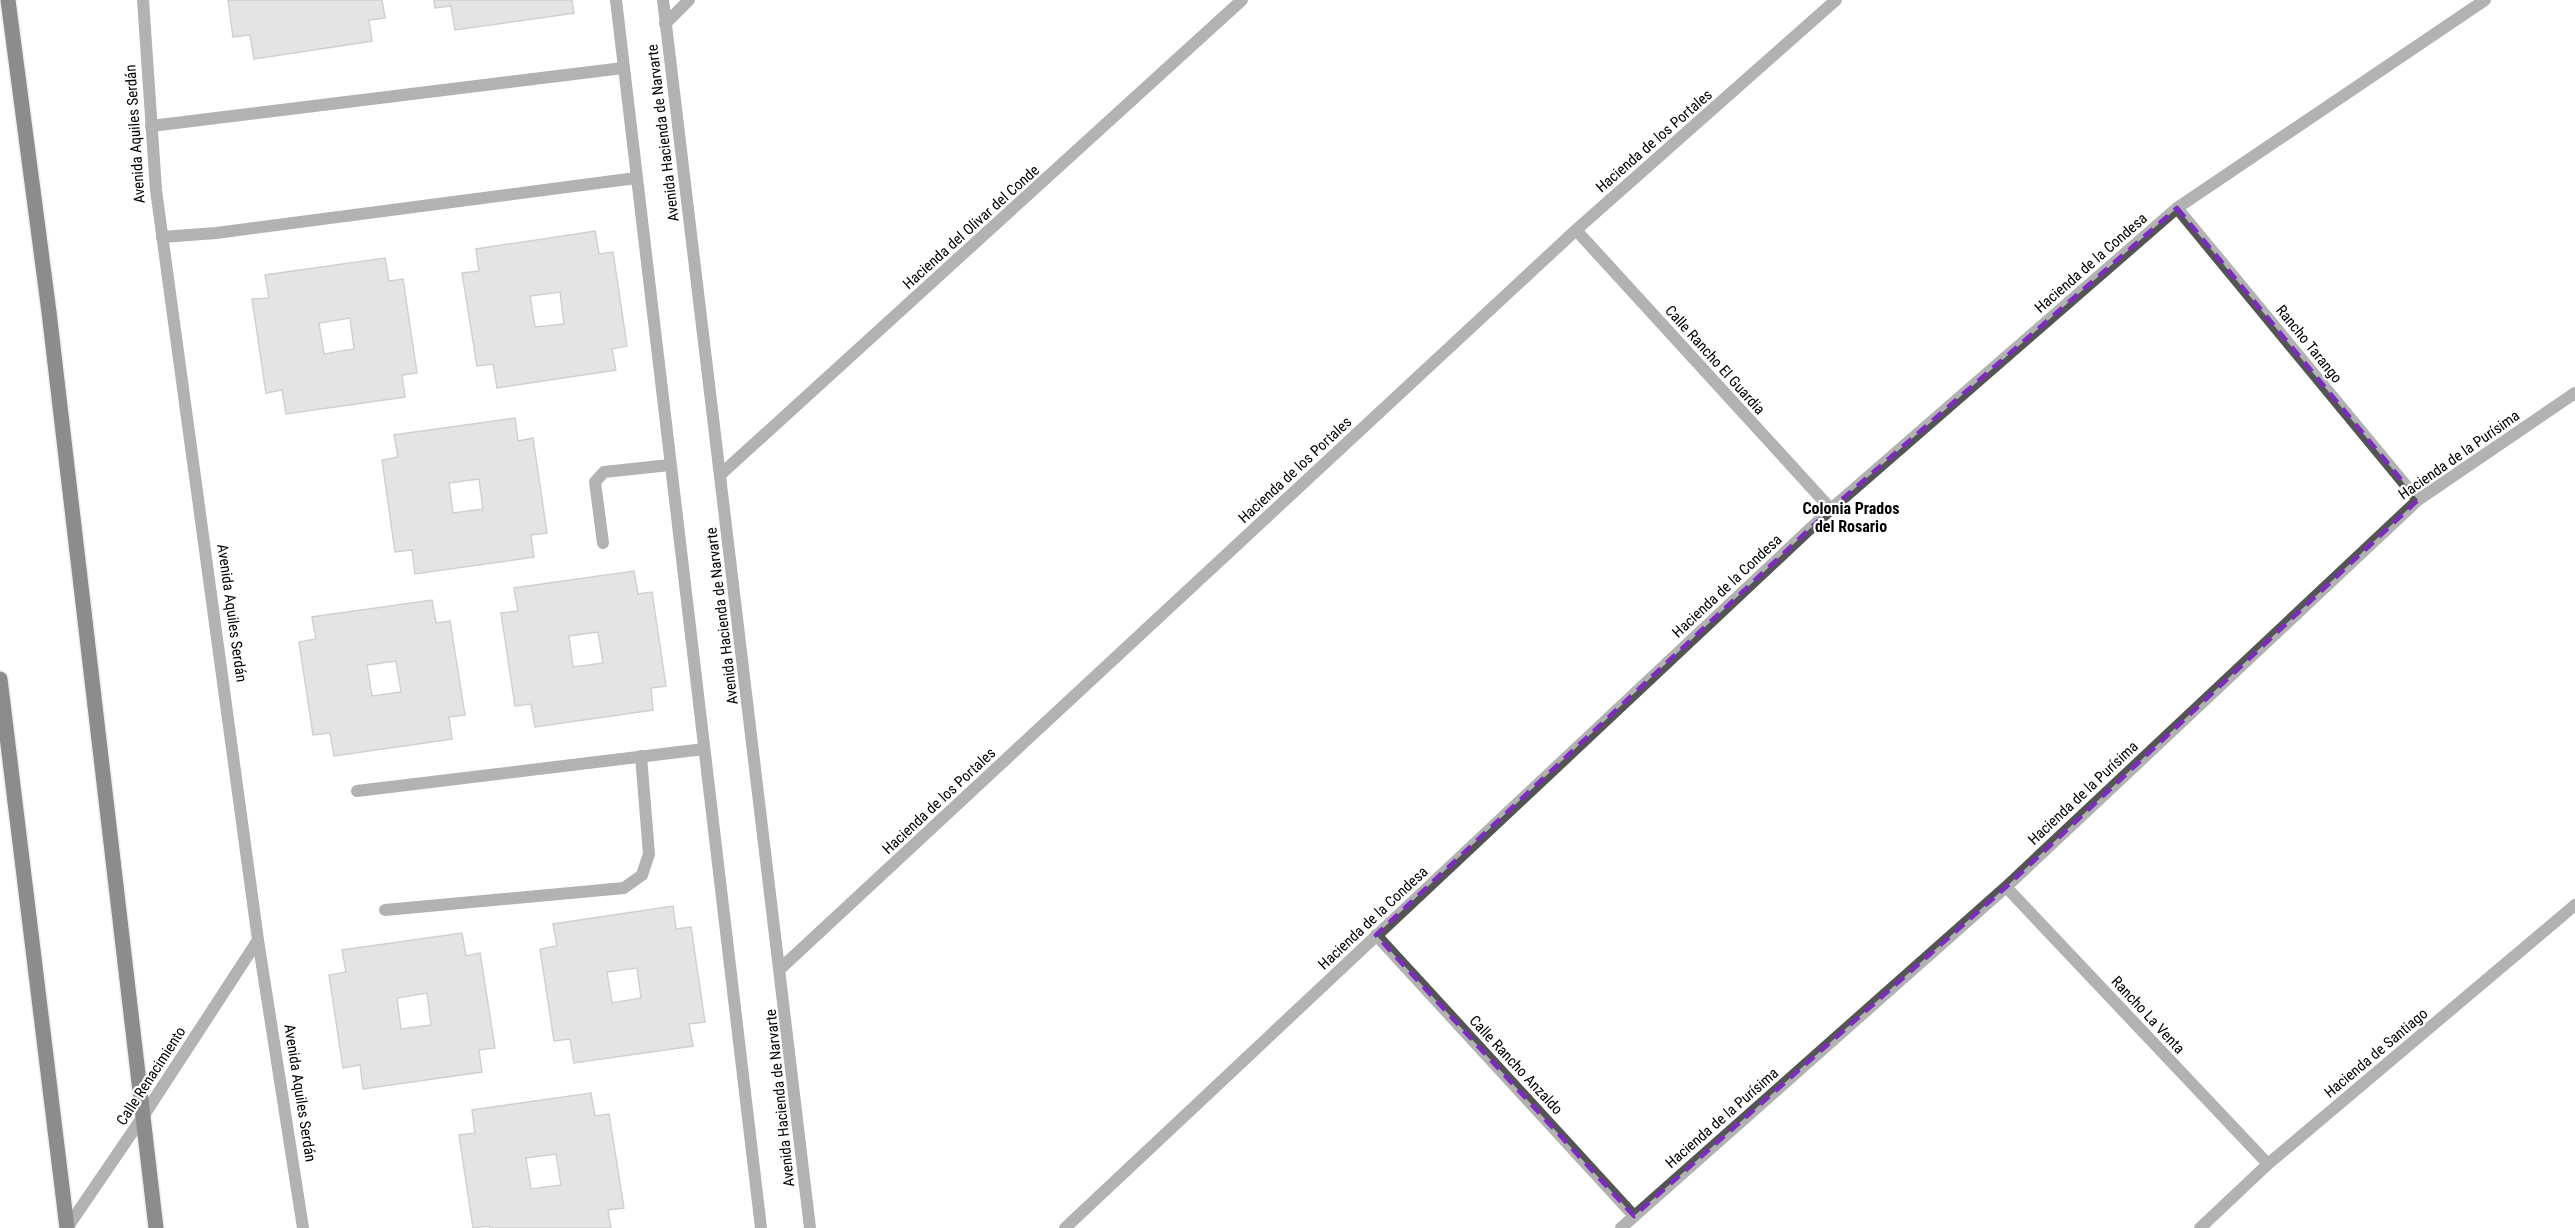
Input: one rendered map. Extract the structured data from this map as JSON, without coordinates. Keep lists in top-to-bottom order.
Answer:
{
  "streets": {
    "street": [
      "Avenida Hacienda de Narvarte",
      "Avenida Aquiles Serdán",
      "Hacienda de los Portales",
      "Hacienda del Olivar del Conde",
      "Hacienda de la Condesa",
      "Rancho Tarango",
      "Calle Rancho El Guardia",
      "Hacienda de la Purísima",
      "Rancho La Venta",
      "Hacienda de Santiago",
      "Calle Rancho Anzaldo",
      "Calle Renacimiento"
    ]
  },
  "crossings": [
    ["Avenida Hacienda de Narvarte", "Hacienda de los Portales"],
    ["Avenida Hacienda de Narvarte", "Hacienda del Olivar del Conde"],
    ["Avenida Aquiles Serdán", "Calle Renacimiento"],
    ["Hacienda de los Portales", "Calle Rancho El Guardia"],
    ["Hacienda de la Condesa", "Rancho Tarango"],
    ["Hacienda de la Condesa", "Calle Rancho El Guardia"],
    ["Hacienda de la Condesa", "Calle Rancho Anzaldo"],
    ["Rancho Tarango", "Hacienda de la Purísima"],
    ["Hacienda de la Purísima", "Rancho La Venta"],
    ["Hacienda de la Purísima", "Calle Rancho Anzaldo"],
    ["Rancho La Venta", "Hacienda de Santiago"]
  ],
  "districts": ["Colonia Prados del Rosario"]
}
